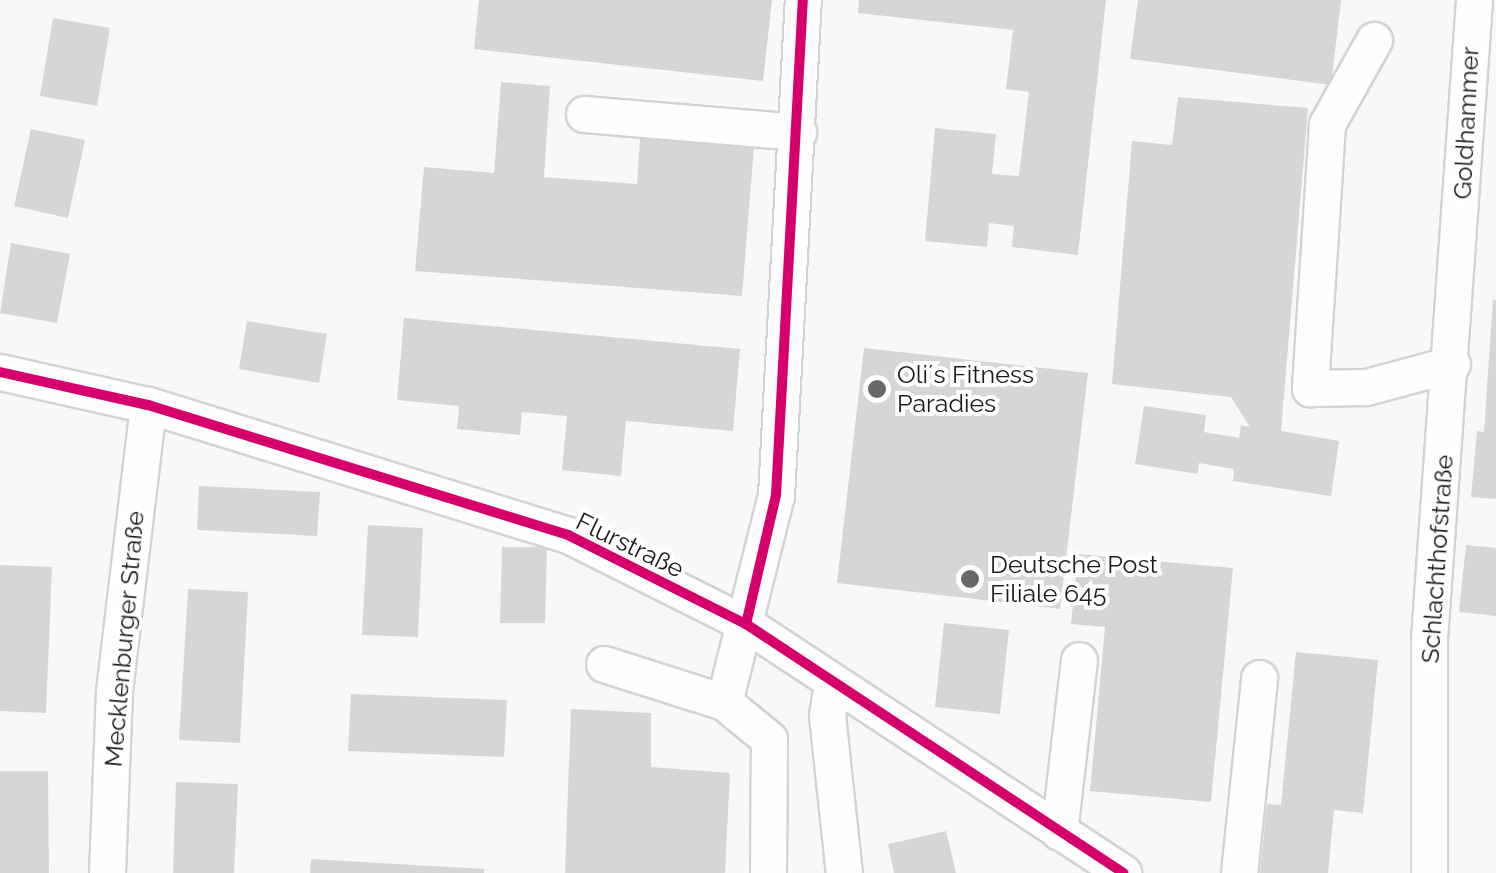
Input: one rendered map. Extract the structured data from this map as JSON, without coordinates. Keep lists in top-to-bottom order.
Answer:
{
  "streets": {
    "street": [
      "Goldhammer",
      "Flurstraße",
      "Schlachthofstraße",
      "Mecklenburger Straße"
    ]
  },
  "crossings": [
    ["Goldhammer", "Schlachthofstraße"],
    ["Flurstraße", "Mecklenburger Straße"]
  ],
  "places": ["Oli´s Fitness Paradies", "Deutsche Post Filiale 645"]
}
